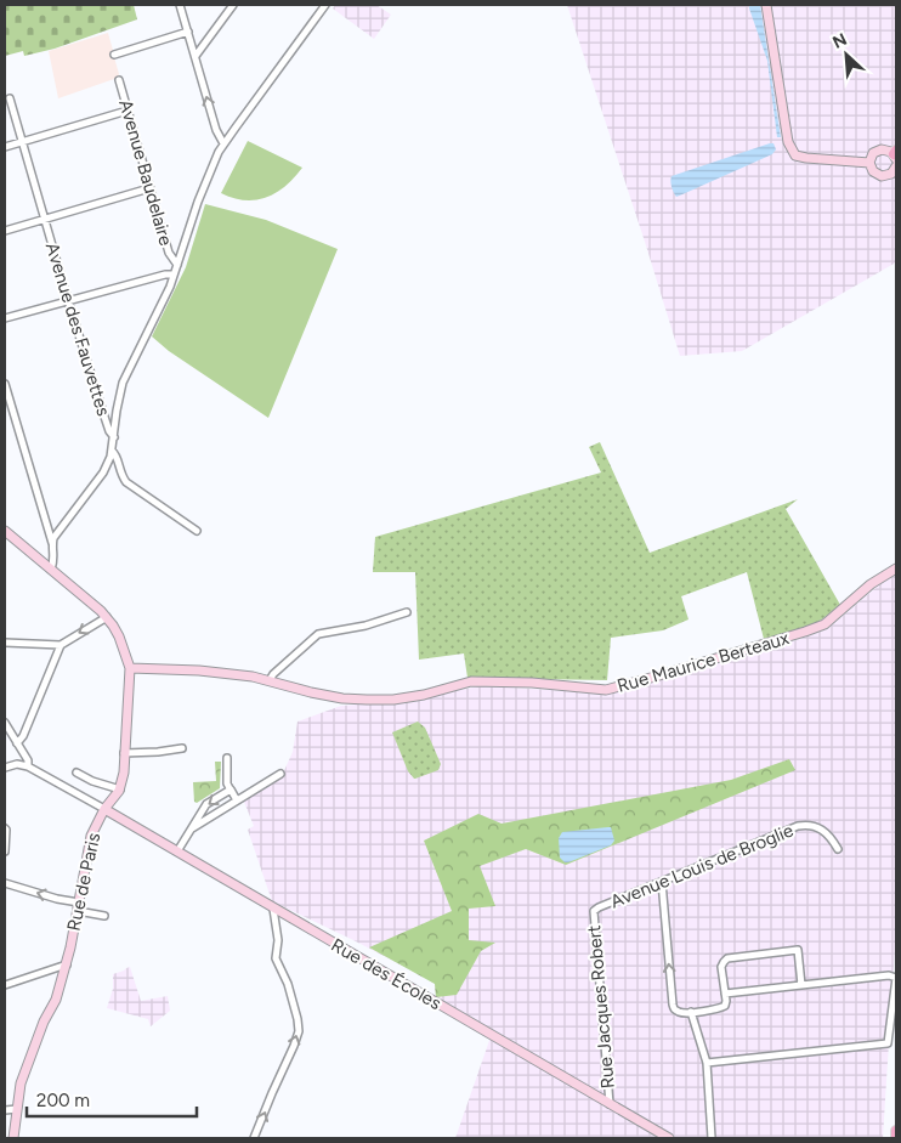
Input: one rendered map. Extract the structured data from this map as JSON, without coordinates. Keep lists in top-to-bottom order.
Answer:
{
  "streets": {
    "street": [
      "Avenue Baudelaire",
      "Avenue des Fauvettes",
      "Rue Maurice Berteaux",
      "Avenue Louis de Broglie",
      "Rue de Paris",
      "Rue des Écoles",
      "Rue Jacques Robert"
    ]
  },
  "crossings": [
    ["Avenue Louis de Broglie", "Rue Jacques Robert"],
    ["Rue de Paris", "Rue des Écoles"],
    ["Rue des Écoles", "Rue Jacques Robert"]
  ],
  "scale_bar": "200 m",
  "north": "top left"
}
